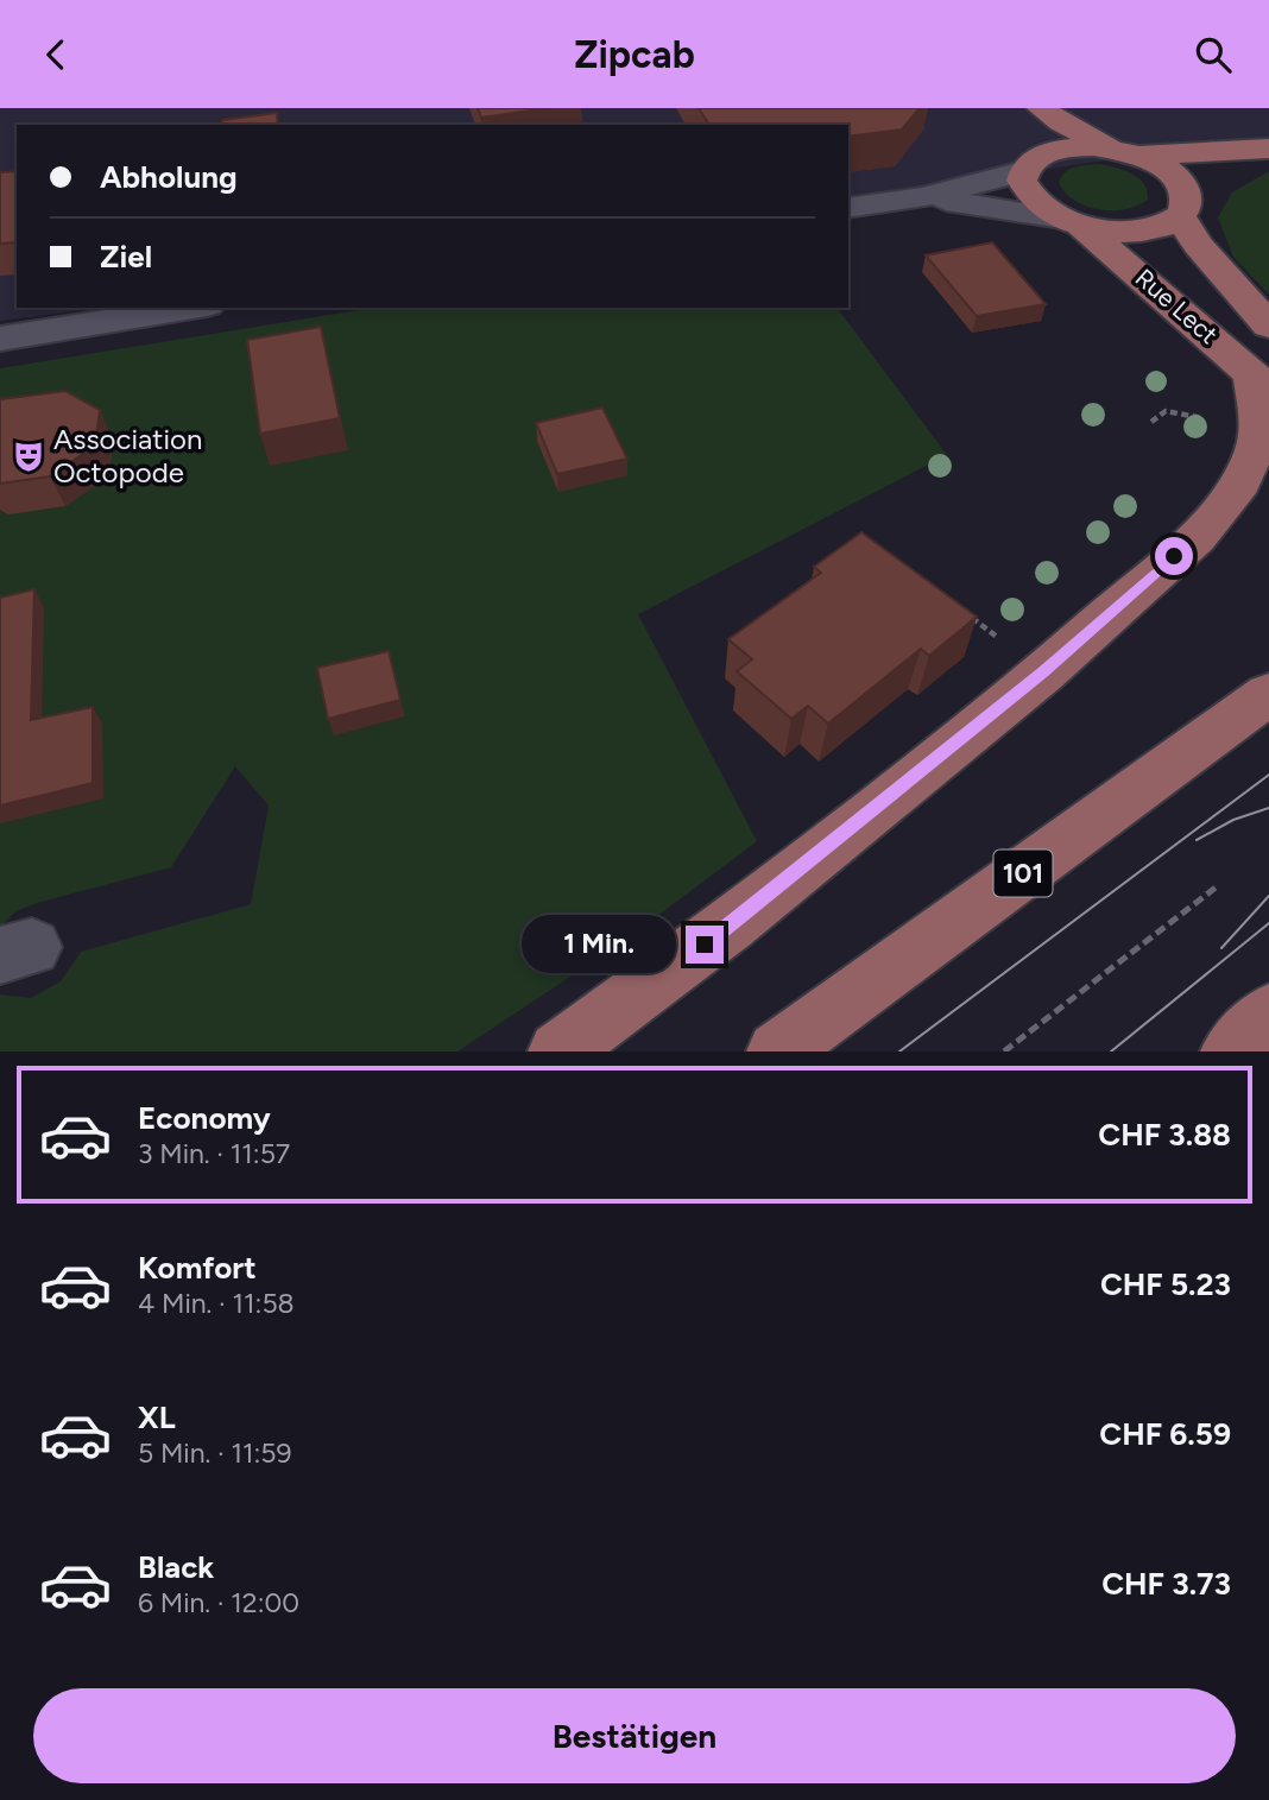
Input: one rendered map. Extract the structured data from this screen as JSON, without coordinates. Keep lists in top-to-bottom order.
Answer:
{
  "streets": {
    "main road": ["Rue Lect", "101"]
  },
  "places": {
    "theatre": ["Association Octopode"]
  },
  "page": {
    "header": "Zipcab",
    "banner": ["Abholung", "Ziel"],
    "bubble": "1 Min.",
    "list": [
      {
        "name": "Economy",
        "note": "3 Min. · 11:57",
        "value": "CHF 3.88"
      },
      {
        "name": "Komfort",
        "note": "4 Min. · 11:58",
        "value": "CHF 5.23"
      },
      {
        "name": "XL",
        "note": "5 Min. · 11:59",
        "value": "CHF 6.59"
      },
      {
        "name": "Black",
        "note": "6 Min. · 12:00",
        "value": "CHF 3.73"
      }
    ],
    "buttons": "Bestätigen"
  }
}
